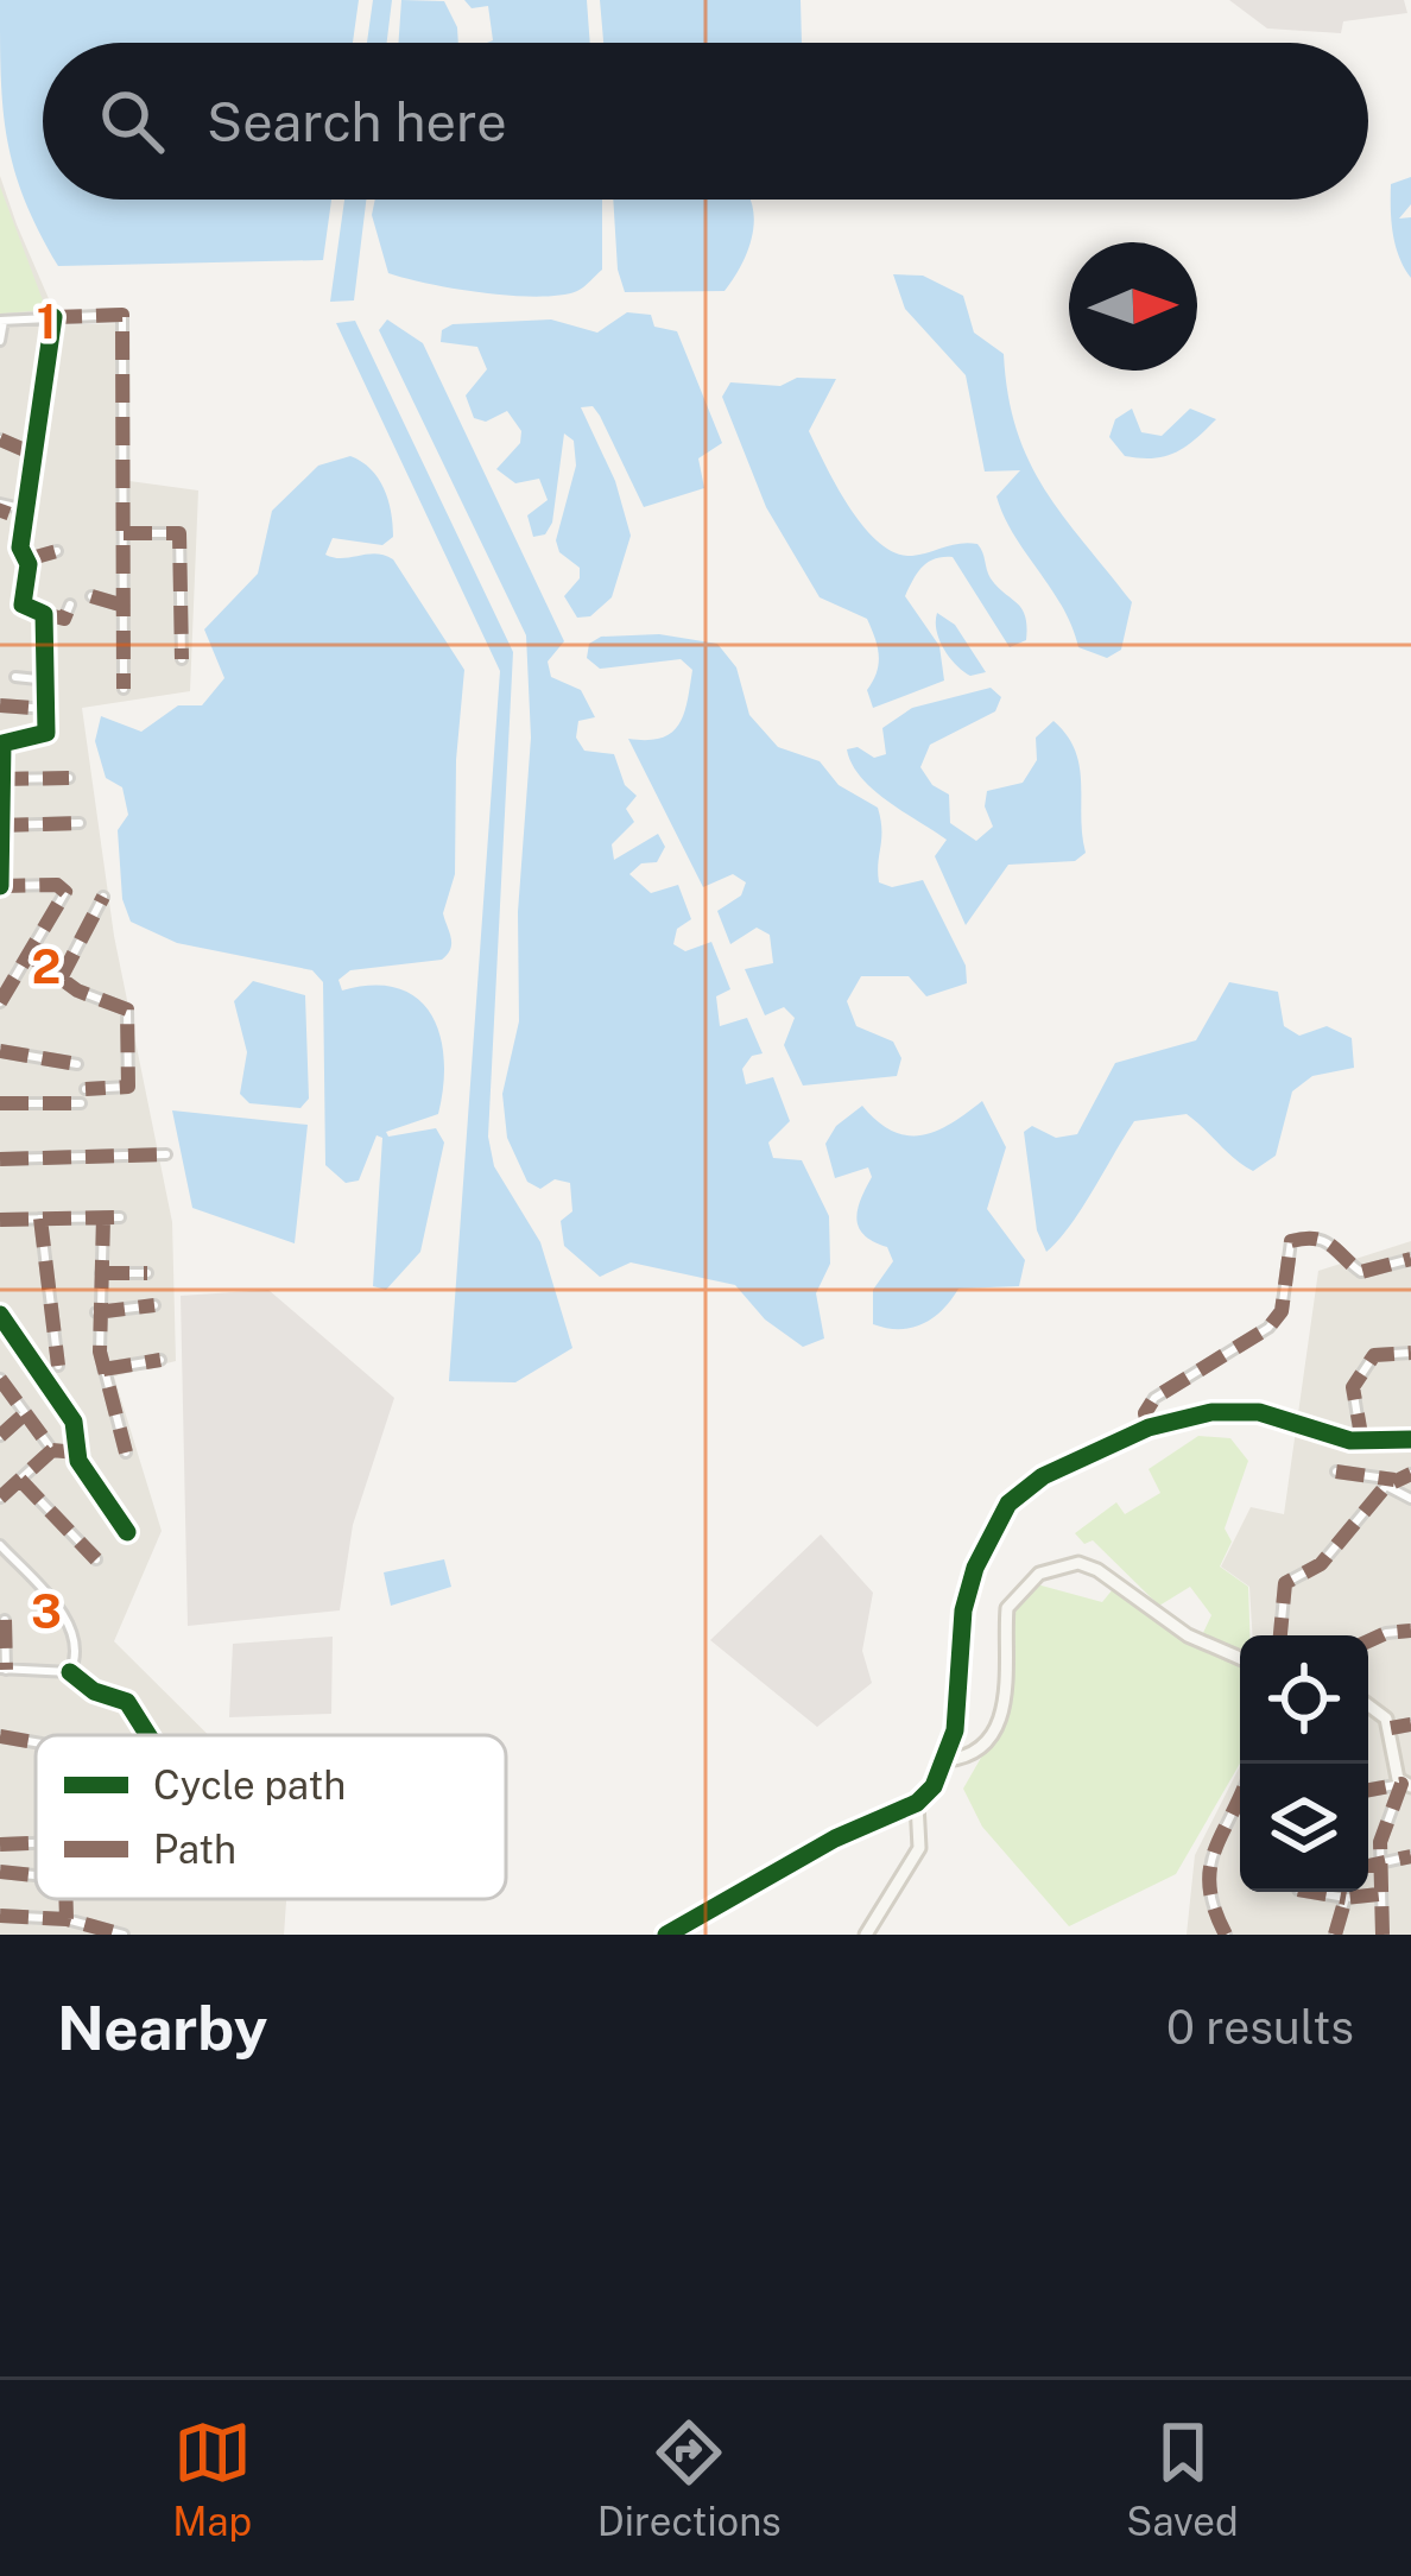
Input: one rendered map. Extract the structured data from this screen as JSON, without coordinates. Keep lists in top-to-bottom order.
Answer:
{
  "legend": ["Cycle path", "Path"],
  "north": "right",
  "page": {
    "search": "Search here",
    "heading": ["Nearby", "0 results"],
    "nav": ["Map", "Directions", "Saved"]
  },
  "grid": {
    "rows": ["1", "2", "3"]
  }
}
